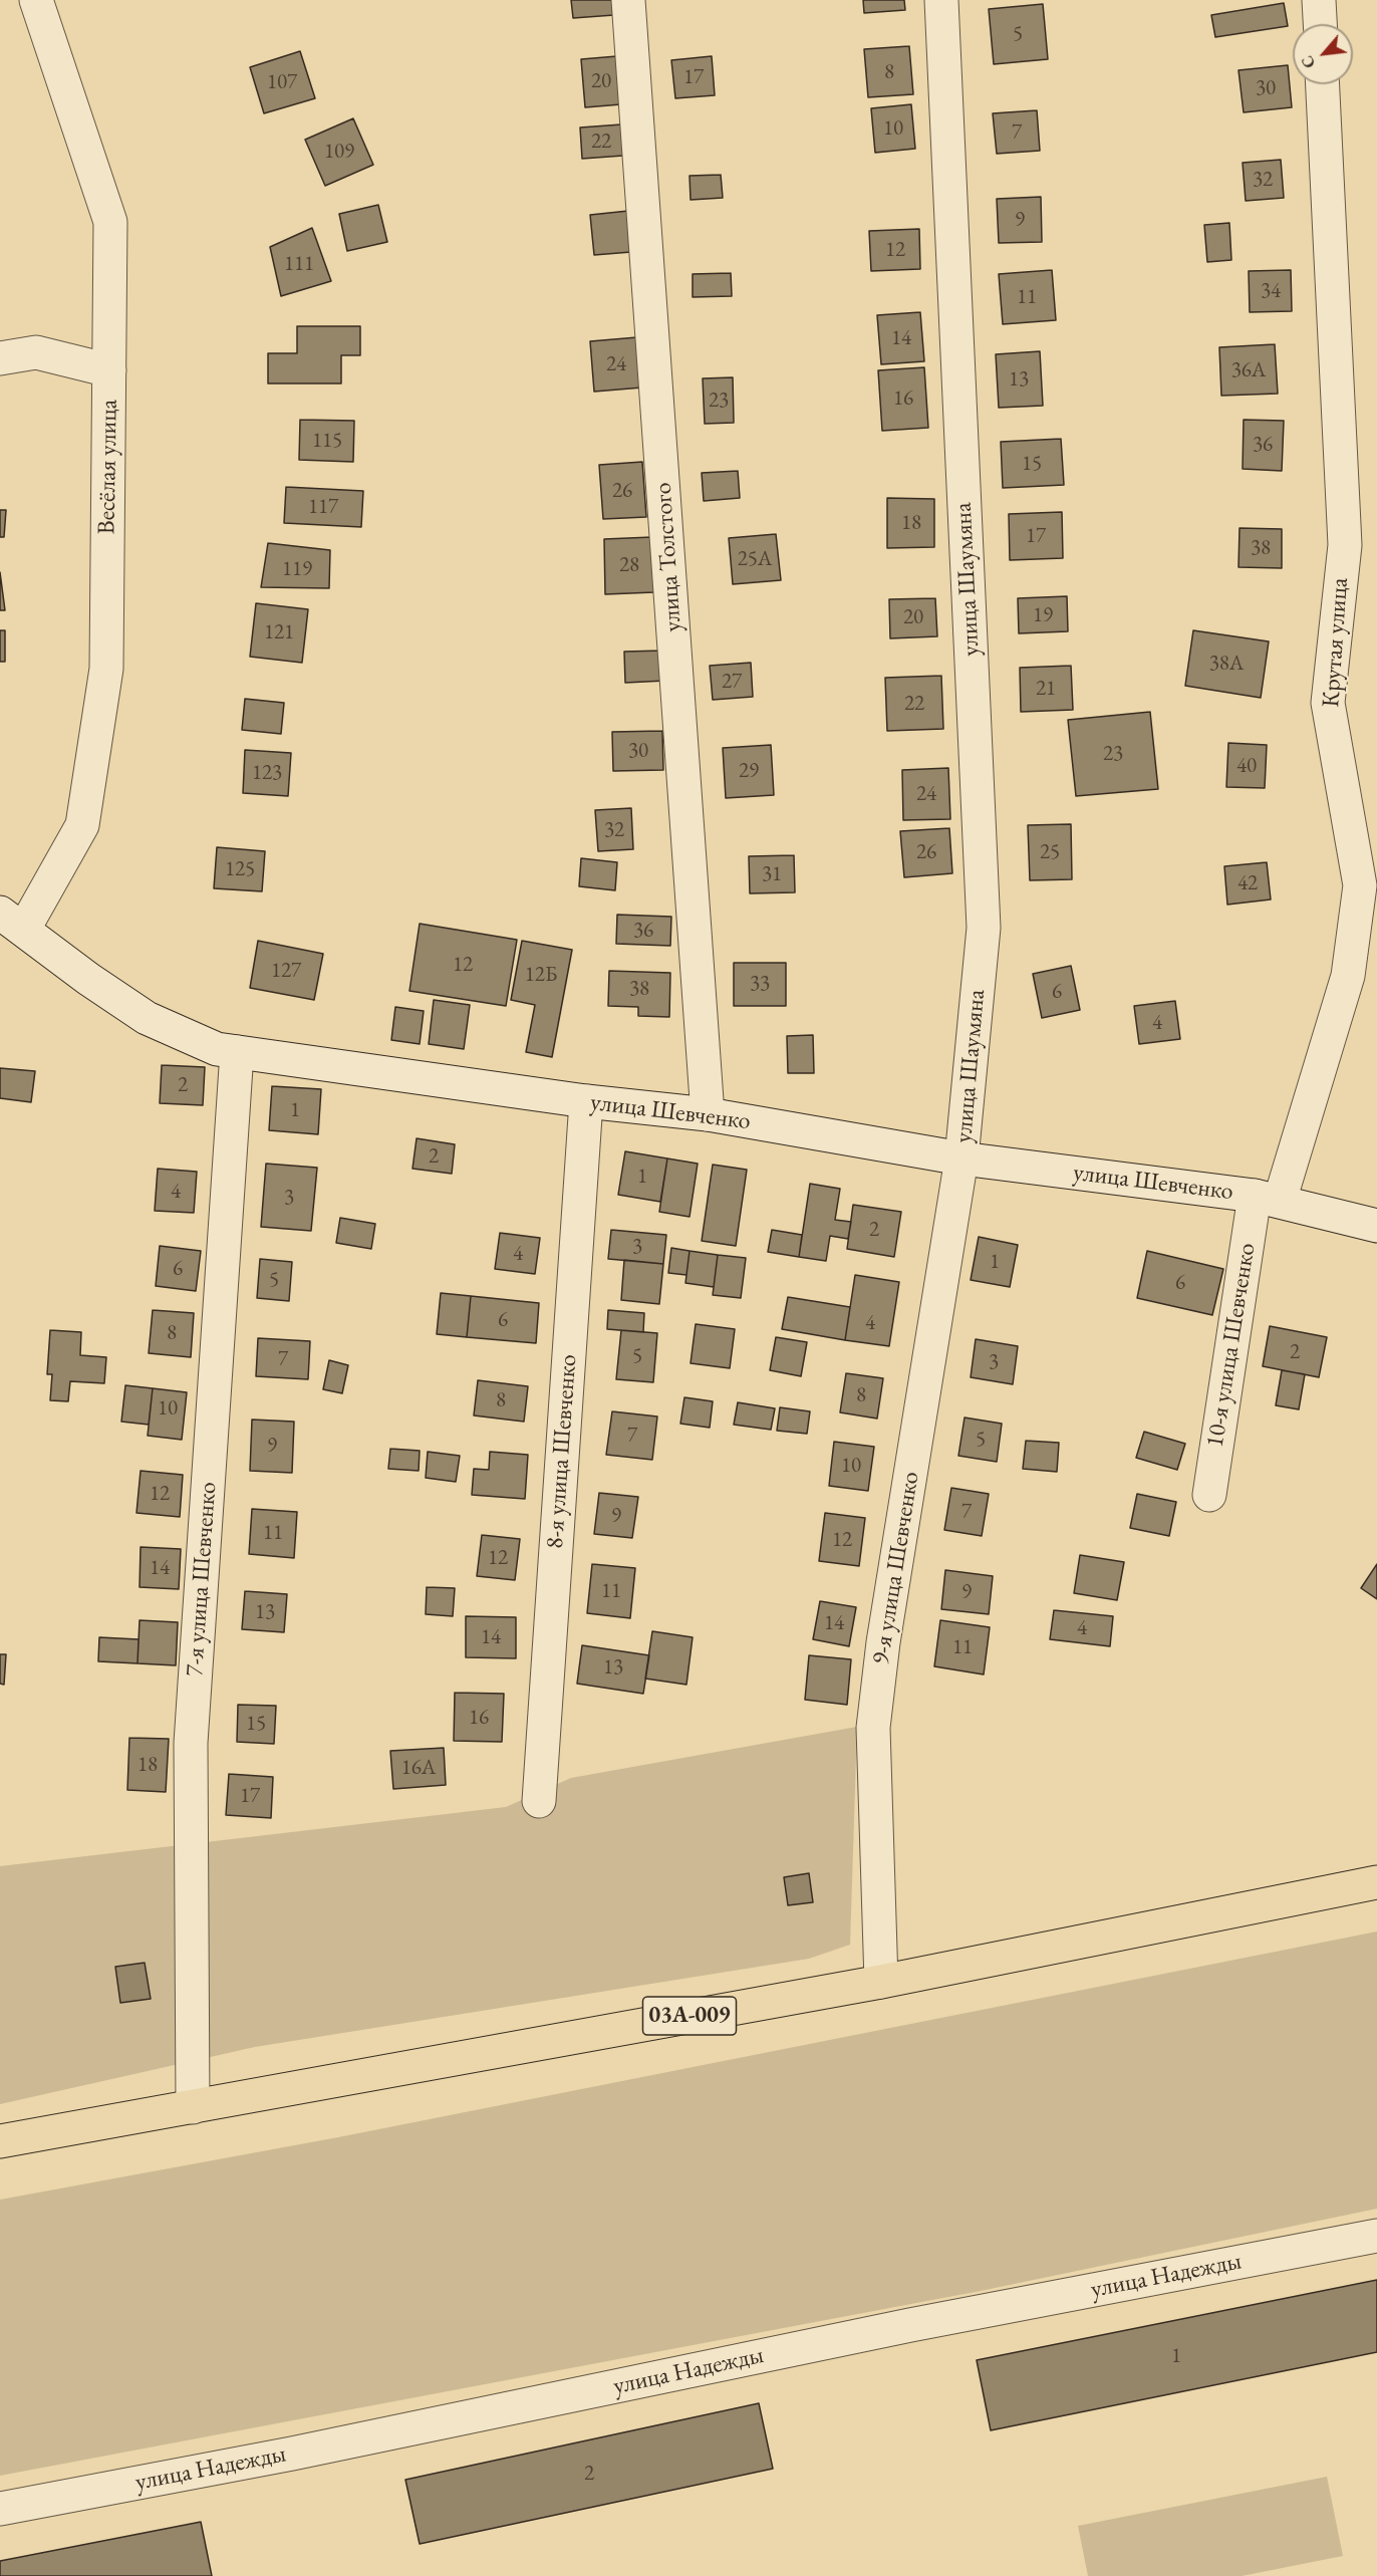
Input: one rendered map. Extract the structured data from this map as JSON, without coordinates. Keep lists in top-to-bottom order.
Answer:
{
  "streets": {
    "main road": ["03А-009"],
    "street": [
      "Весёлая улица",
      "улица Толстого",
      "улица Шаумяна",
      "Крутая улица",
      "улица Шевченко",
      "10-я улица Шевченко",
      "8-я улица Шевченко",
      "9-я улица Шевченко",
      "7-я улица Шевченко",
      "улица Надежды"
    ]
  },
  "crossings": [
    ["Весёлая улица", "улица Шевченко"],
    ["улица Толстого", "улица Шевченко"],
    ["улица Шаумяна", "улица Шевченко"],
    ["улица Шаумяна", "9-я улица Шевченко"],
    ["Крутая улица", "улица Шевченко"],
    ["Крутая улица", "10-я улица Шевченко"],
    ["улица Шевченко", "10-я улица Шевченко"],
    ["улица Шевченко", "8-я улица Шевченко"],
    ["улица Шевченко", "9-я улица Шевченко"],
    ["улица Шевченко", "7-я улица Шевченко"],
    ["9-я улица Шевченко", "03А-009"],
    ["7-я улица Шевченко", "03А-009"]
  ],
  "house_numbers": [
    "5",
    "8",
    "17",
    "20",
    "107",
    "30",
    "10",
    "7",
    "22",
    "109",
    "32",
    "9",
    "12",
    "111",
    "34",
    "11",
    "14",
    "24",
    "36А",
    "13",
    "16",
    "23",
    "115",
    "36",
    "15",
    "26",
    "117",
    "18",
    "17",
    "38",
    "25А",
    "28",
    "119",
    "19",
    "20",
    "121",
    "38А",
    "27",
    "21",
    "22",
    "30",
    "23",
    "40",
    "29",
    "123",
    "24",
    "32",
    "26",
    "25",
    "125",
    "31",
    "42",
    "36",
    "12",
    "127",
    "12Б",
    "33",
    "38",
    "6",
    "4",
    "2",
    "1",
    "2",
    "1",
    "4",
    "3",
    "2",
    "3",
    "4",
    "1",
    "6",
    "5",
    "6",
    "6",
    "4",
    "8",
    "2",
    "5",
    "7",
    "3",
    "8",
    "8",
    "10",
    "7",
    "5",
    "9",
    "10",
    "12",
    "7",
    "9",
    "11",
    "12",
    "12",
    "14",
    "11",
    "9",
    "13",
    "14",
    "4",
    "14",
    "11",
    "13",
    "16",
    "15",
    "18",
    "16А",
    "17",
    "1",
    "2"
  ],
  "north": "bottom left"
}
